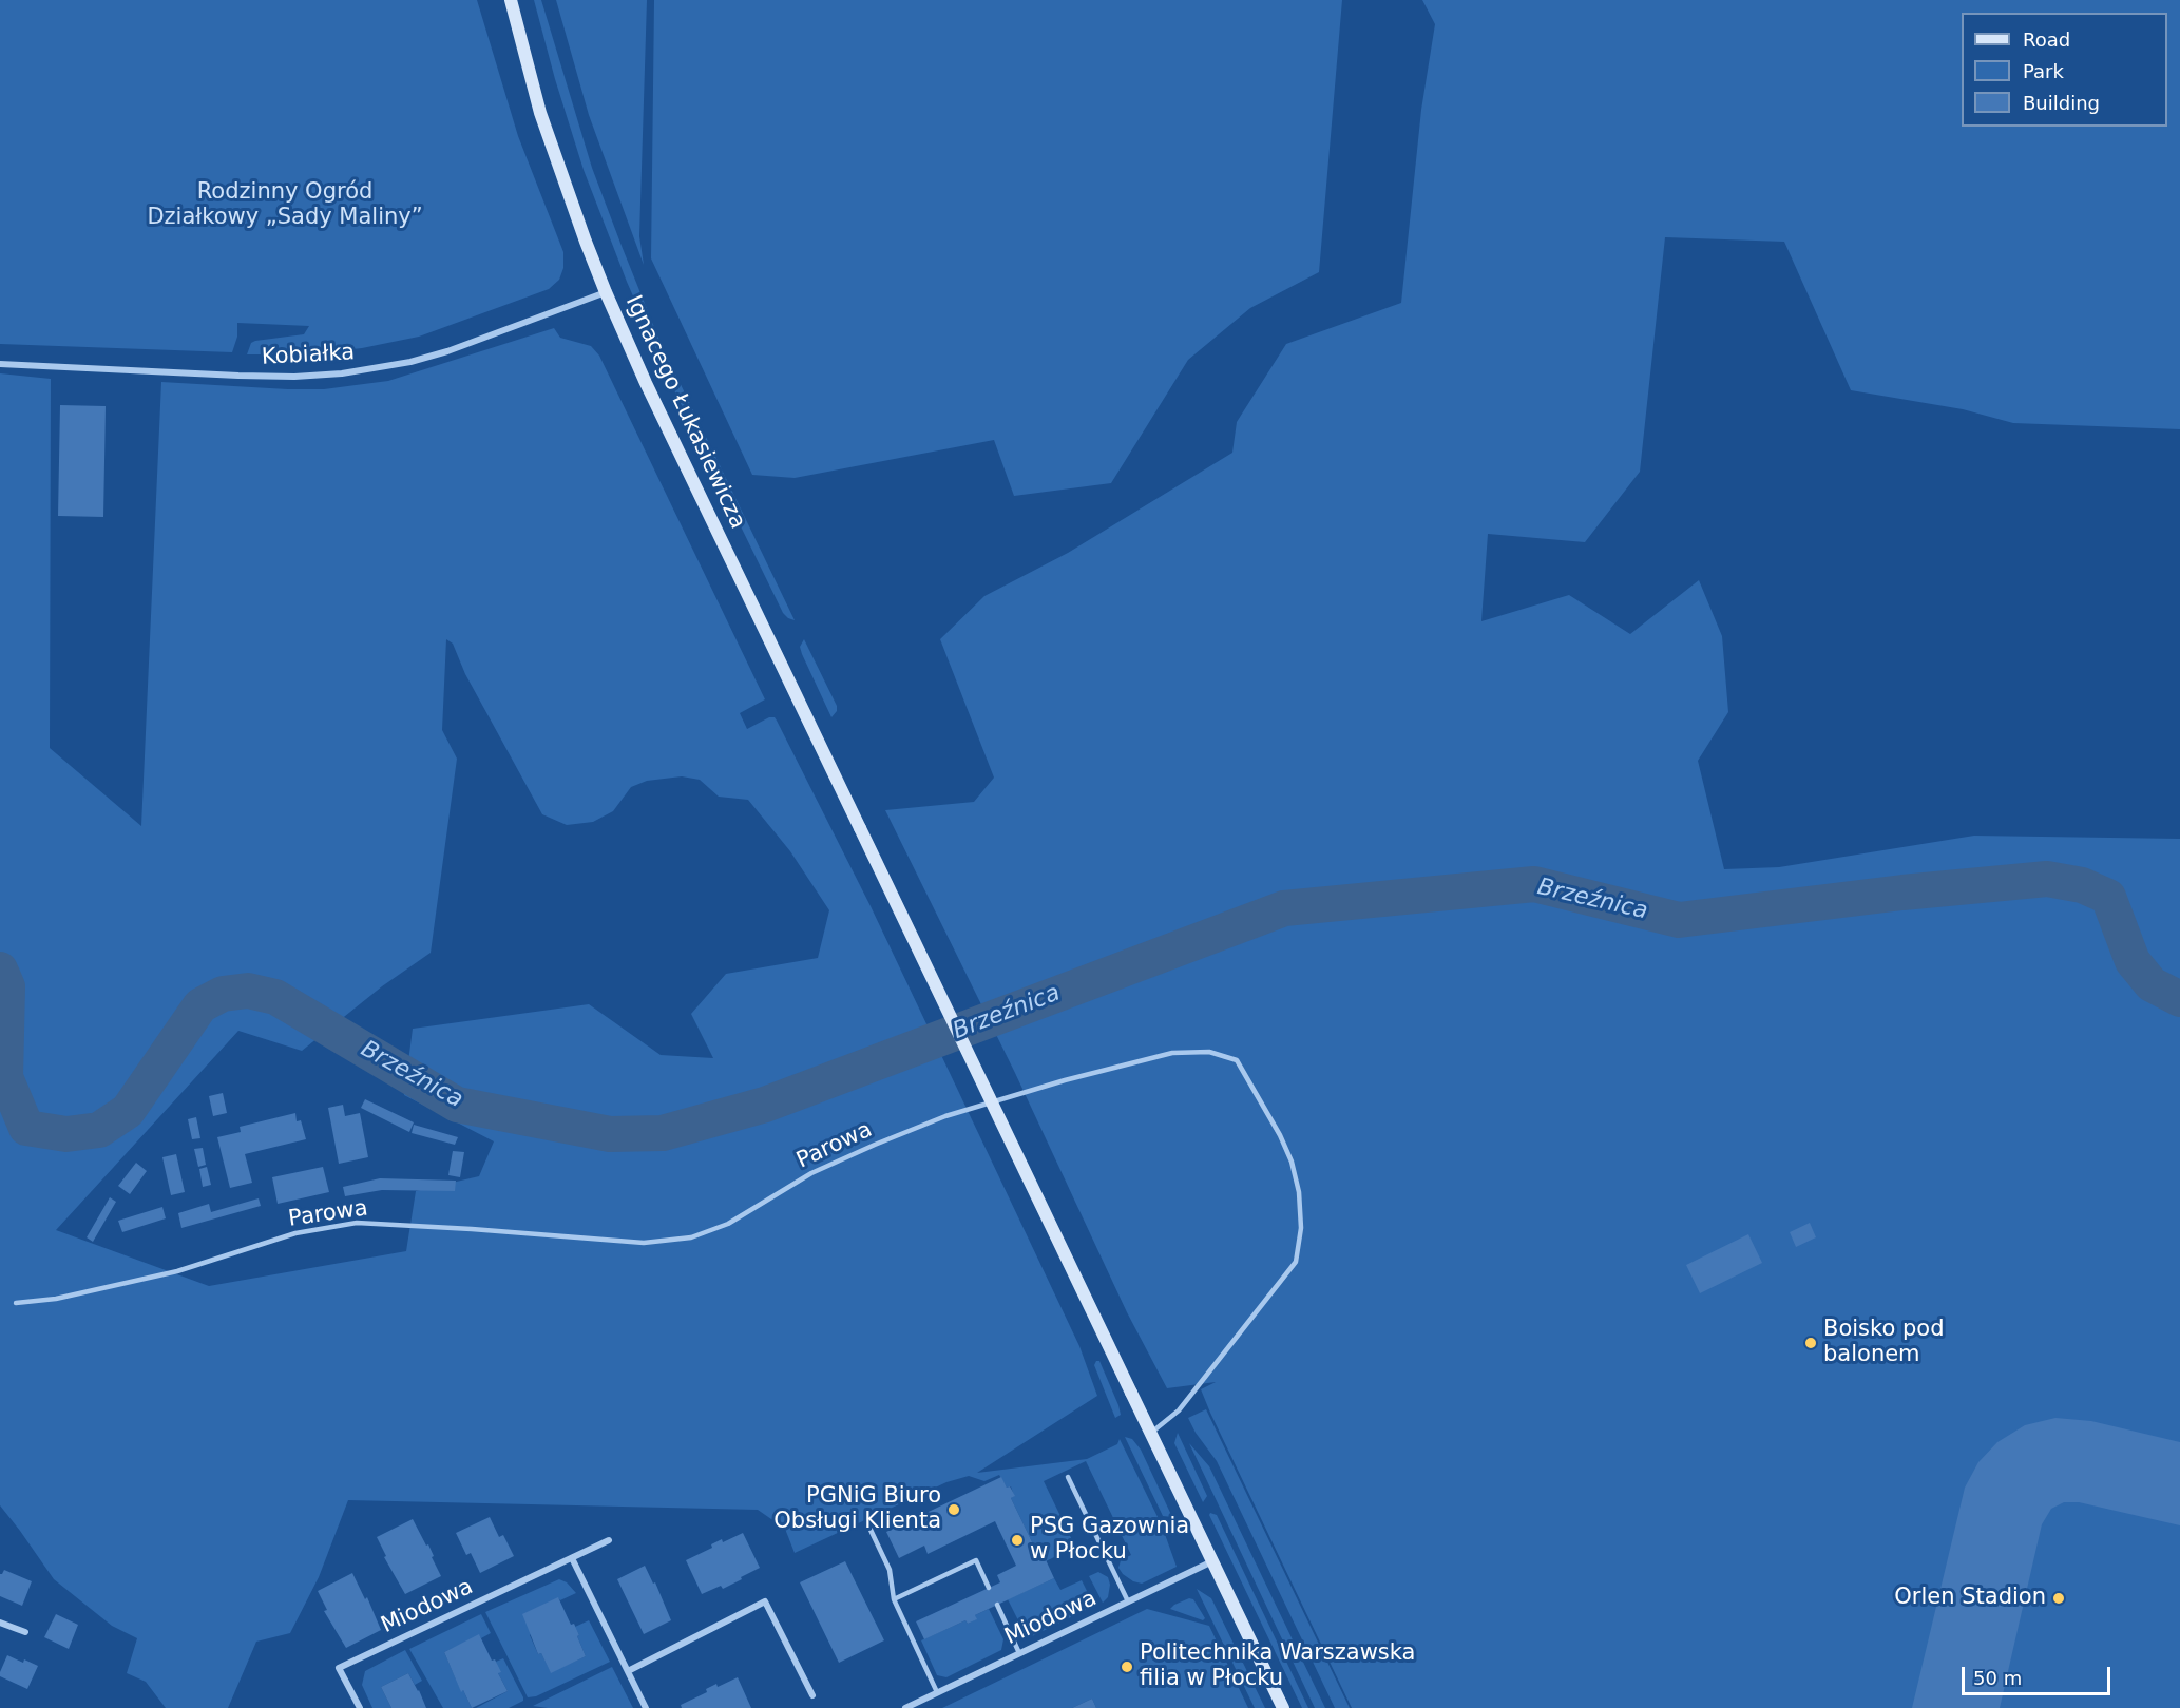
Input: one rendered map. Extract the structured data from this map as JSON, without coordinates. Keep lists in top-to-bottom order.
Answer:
{
  "streets": {
    "street": ["Kobiałka", "Ignacego Łukasiewicza", "Miodowa"],
    "lane": ["Parowa"]
  },
  "crossings": [
    ["Kobiałka", "Ignacego Łukasiewicza"],
    ["Ignacego Łukasiewicza", "Parowa"]
  ],
  "water": ["Brzeźnica"],
  "parks": ["Rodzinny Ogród Działkowy „Sady Maliny”"],
  "places": [
    "Boisko pod balonem",
    "PGNiG Biuro Obsługi Klienta",
    "PSG Gazownia w Płocku",
    "Orlen Stadion",
    "Politechnika Warszawska filia w Płocku"
  ],
  "legend": ["Road", "Park", "Building"],
  "scale_bar": "50 m"
}
